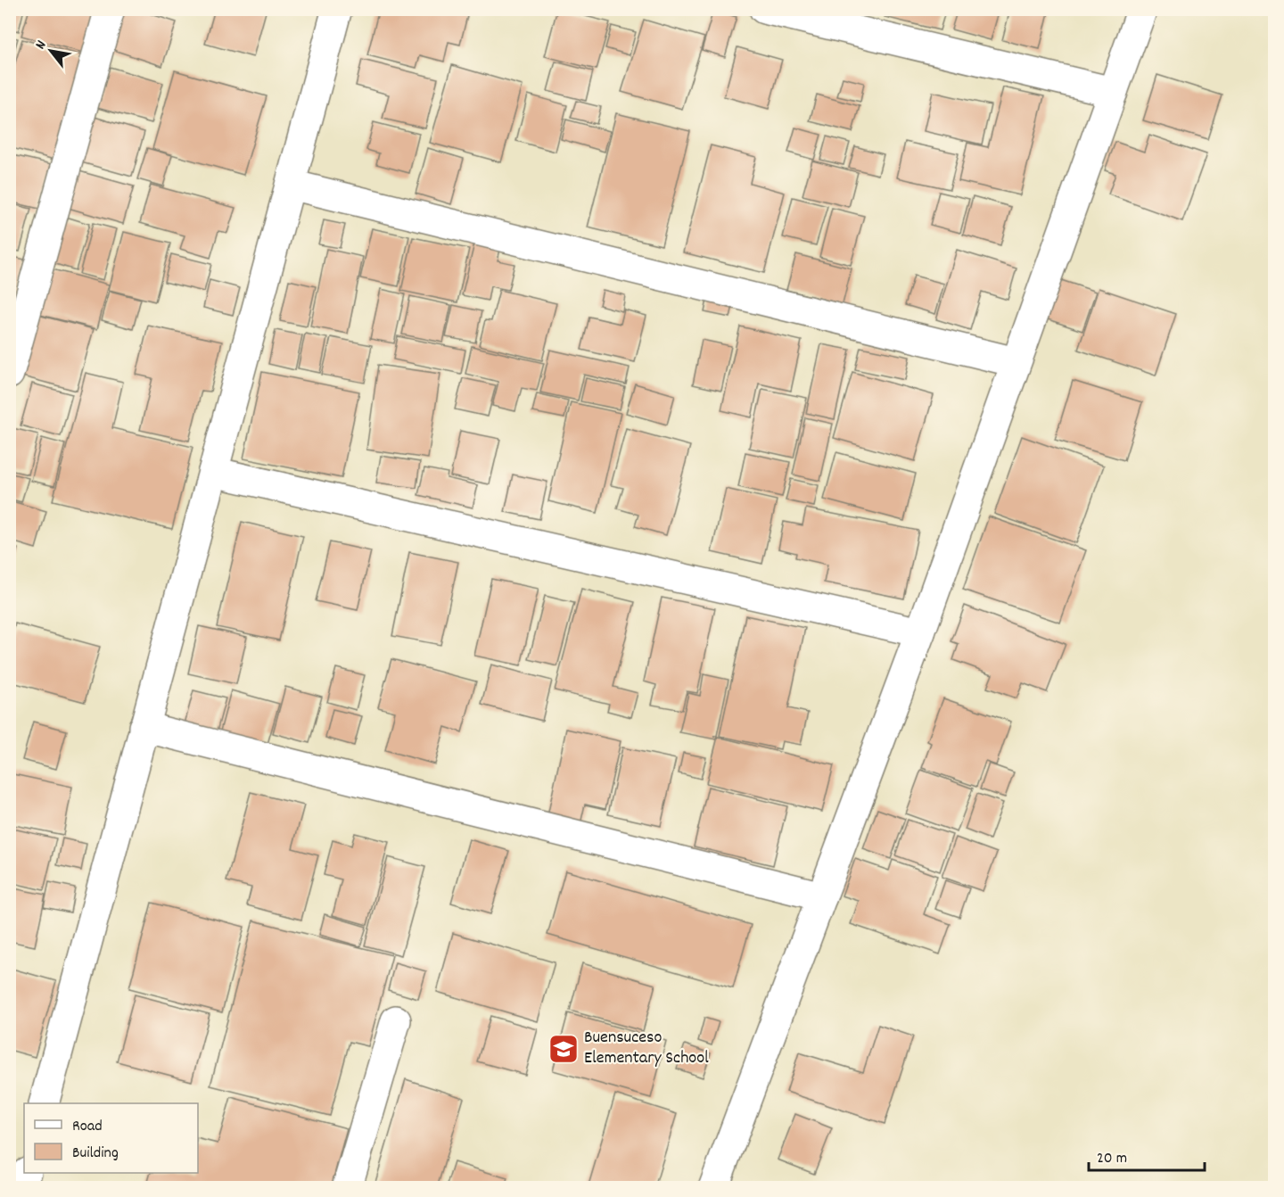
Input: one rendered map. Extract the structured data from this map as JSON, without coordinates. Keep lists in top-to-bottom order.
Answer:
{
  "places": {
    "school or university": ["Buensuceso Elementary School"]
  },
  "legend": ["Road", "Building"],
  "scale_bar": "20 m",
  "north": "top left"
}
